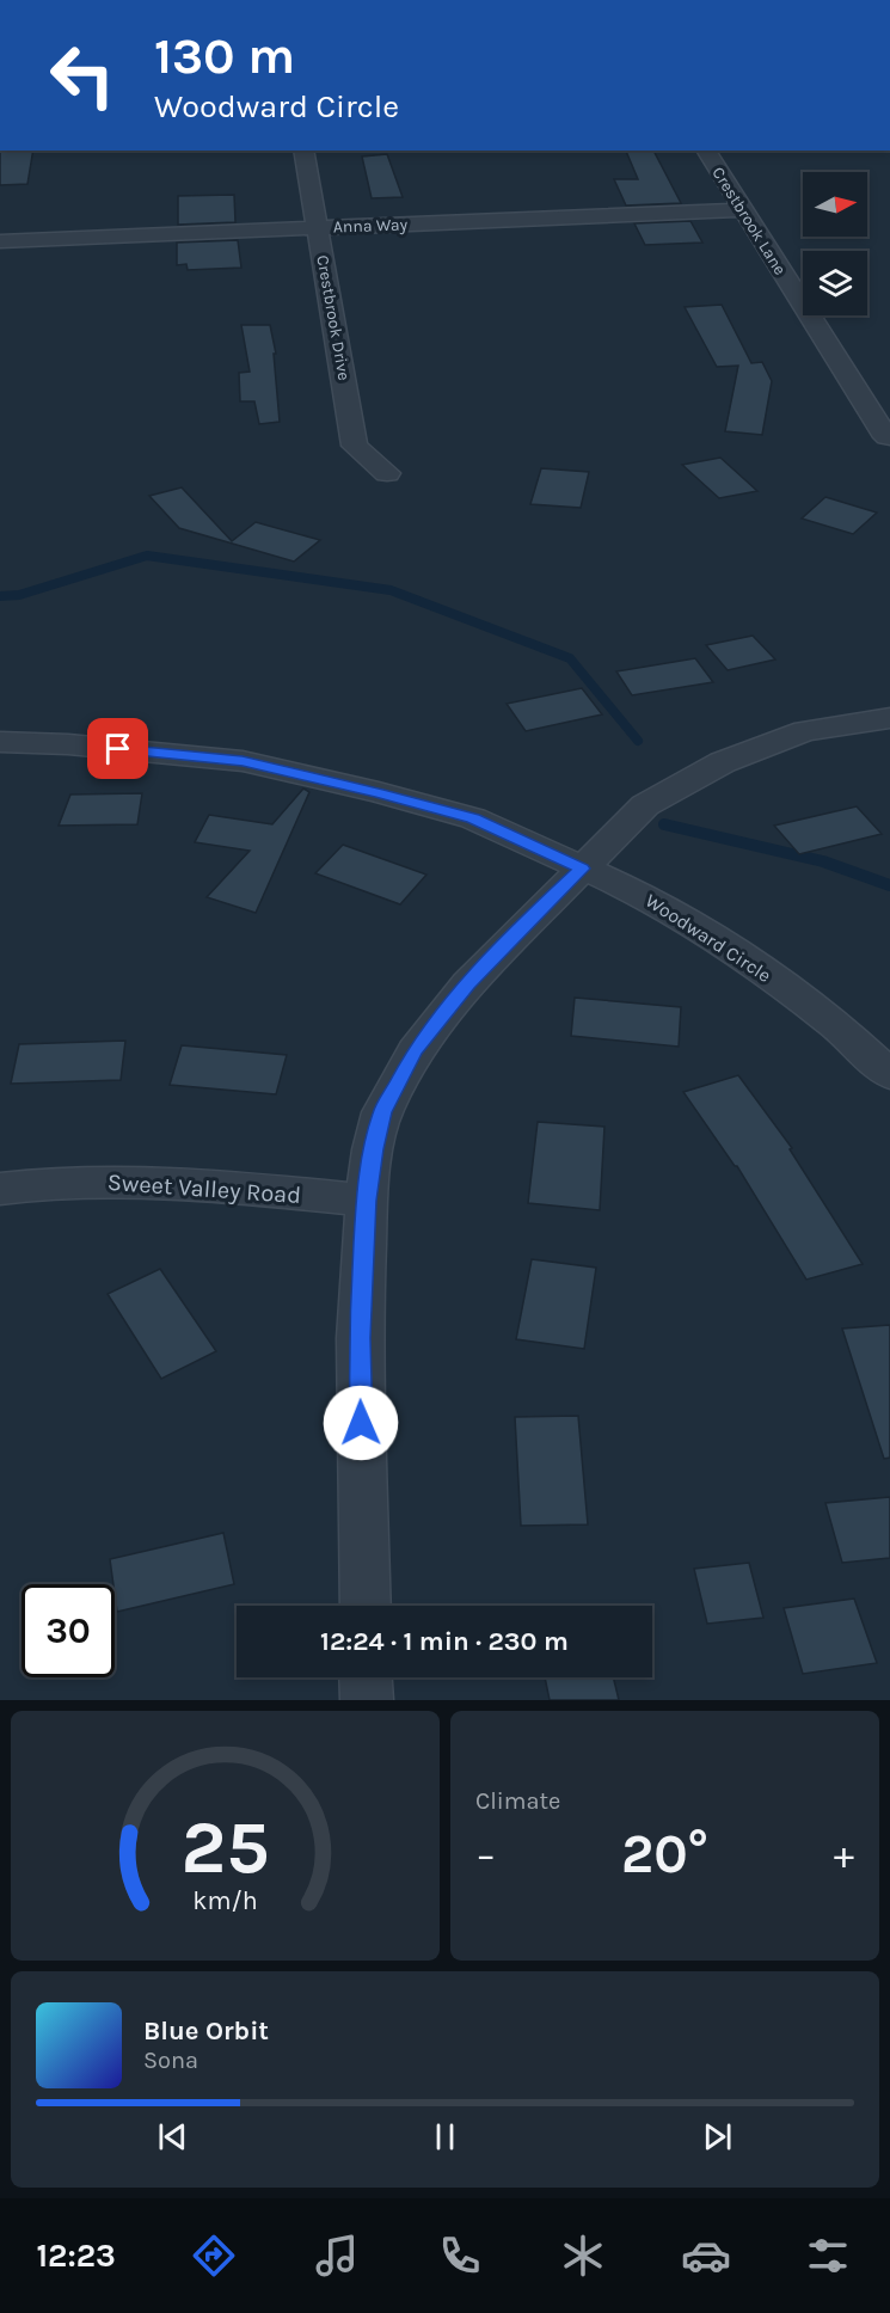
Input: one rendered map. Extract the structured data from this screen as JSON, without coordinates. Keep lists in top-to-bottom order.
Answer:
{
  "streets": {
    "street": [
      "Crestbrook Lane",
      "Anna Way",
      "Crestbrook Drive",
      "Woodward Circle",
      "Sweet Valley Road"
    ]
  },
  "crossings": [
    ["Crestbrook Lane", "Anna Way"],
    ["Anna Way", "Crestbrook Drive"]
  ],
  "north": "right",
  "page": {
    "turn": ["130 m", "Woodward Circle"],
    "limit": "30",
    "trip": "12:24 · 1 min · 230 m",
    "tile": "Climate",
    "heat": ["−", "20°", "+"],
    "song": ["Blue Orbit", "Sona"],
    "tabs": "12:23",
    "gauge": ["25", "km/h"]
  }
}
